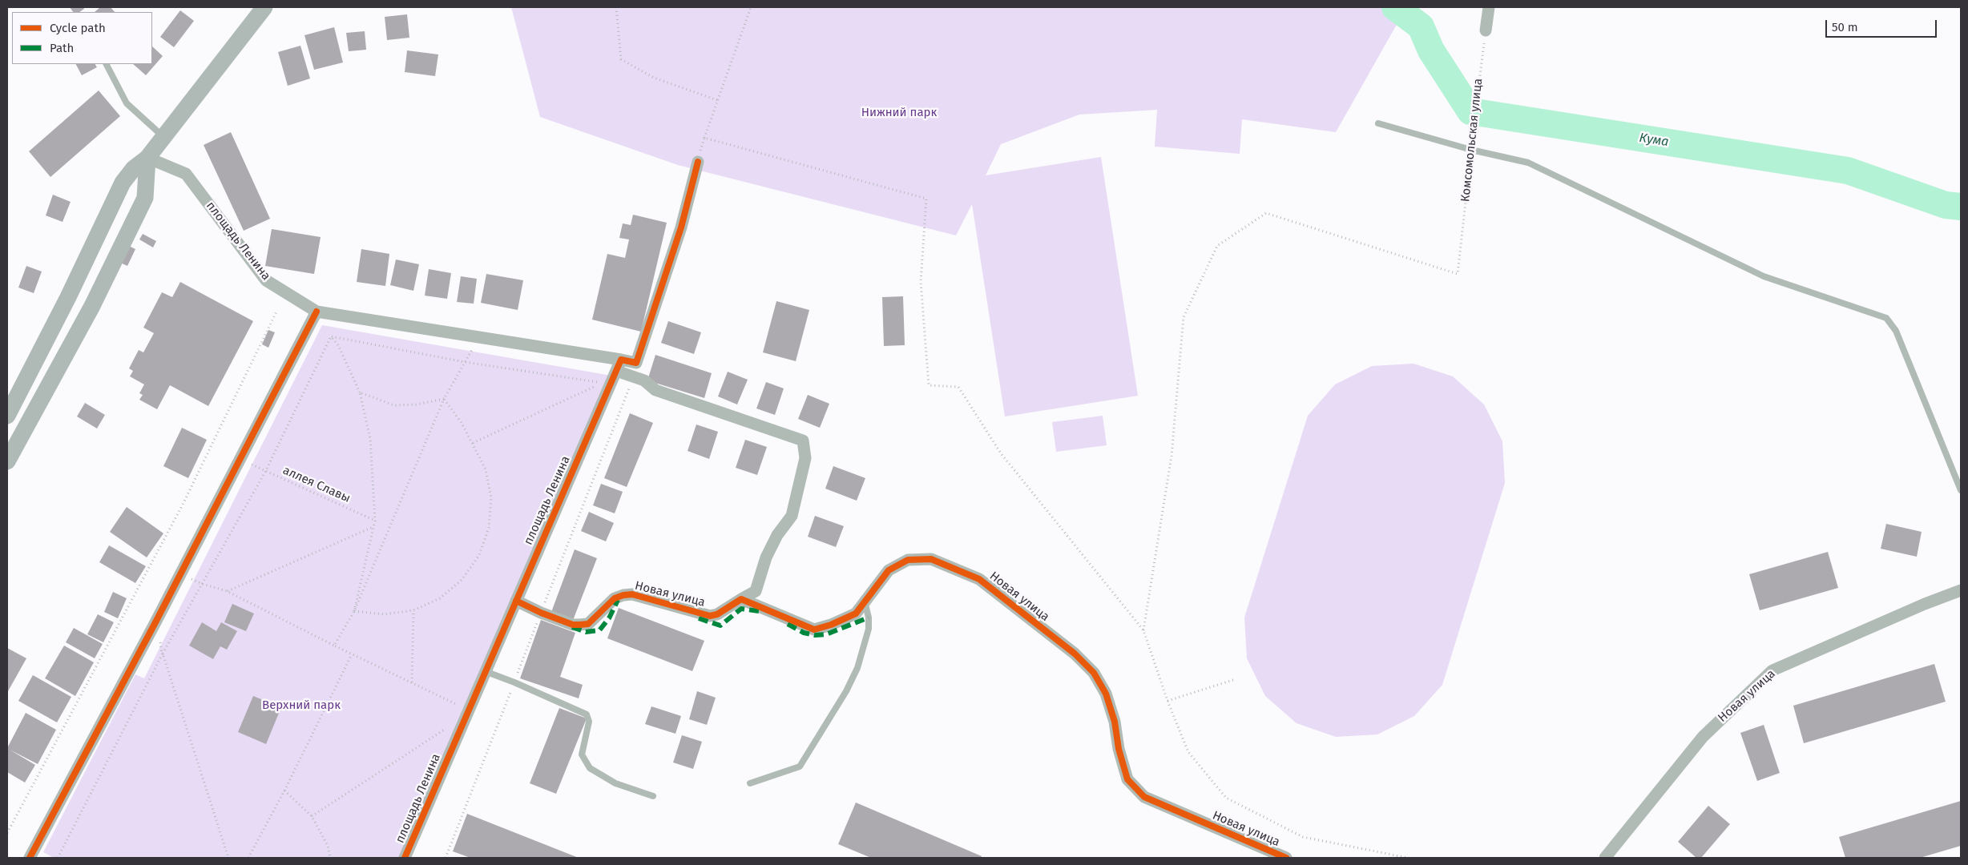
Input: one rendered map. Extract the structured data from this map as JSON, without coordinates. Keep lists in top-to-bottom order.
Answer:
{
  "streets": {
    "street": ["площадь Ленина", "Новая улица"],
    "path": ["Комсомольская улица", "аллея Славы"]
  },
  "crossings": [
    ["площадь Ленина", "Новая улица"]
  ],
  "water": ["Кума"],
  "parks": ["Нижний парк", "Верхний парк"],
  "legend": ["Cycle path", "Path"],
  "scale_bar": "50 m"
}
